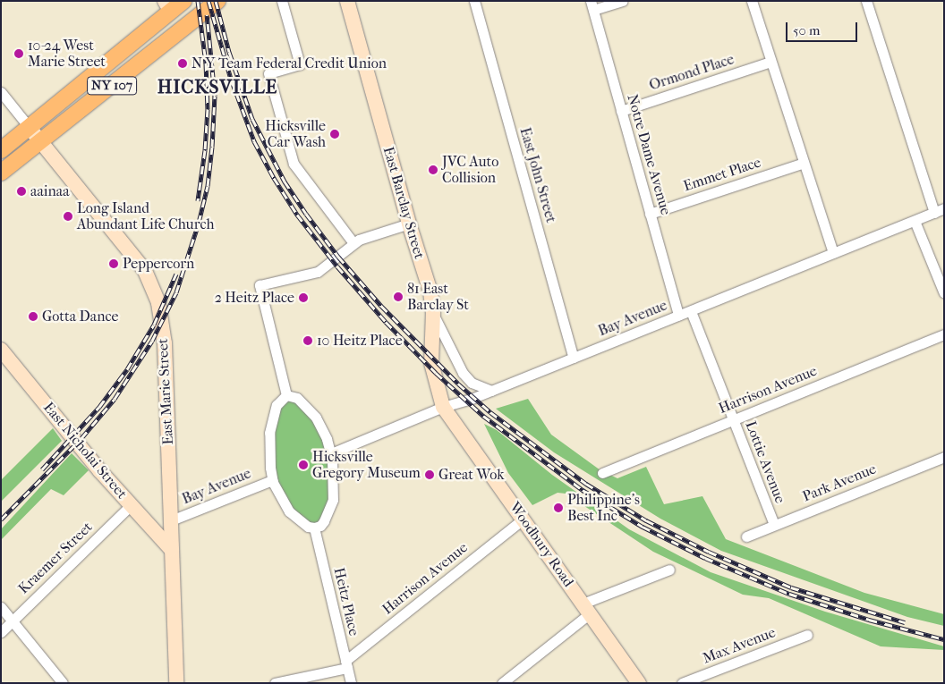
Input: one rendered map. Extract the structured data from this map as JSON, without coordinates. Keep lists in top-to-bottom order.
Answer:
{
  "streets": {
    "main road": [
      "NY 107",
      "East Barclay Street",
      "East Marie Street",
      "East Nicholai Street",
      "Woodbury Road"
    ],
    "street": [
      "Ormond Place",
      "Notre Dame Avenue",
      "Emmet Place",
      "East John Street",
      "Bay Avenue",
      "Harrison Avenue",
      "Lottie Avenue",
      "Park Avenue",
      "Kraemer Street",
      "Heitz Place",
      "Max Avenue"
    ]
  },
  "crossings": [
    ["Ormond Place", "Notre Dame Avenue"],
    ["NY 107", "East Marie Street"],
    ["Notre Dame Avenue", "Emmet Place"],
    ["Notre Dame Avenue", "Bay Avenue"],
    ["East John Street", "Bay Avenue"],
    ["East Barclay Street", "Bay Avenue"],
    ["East Barclay Street", "Woodbury Road"],
    ["Bay Avenue", "East Marie Street"],
    ["Bay Avenue", "Lottie Avenue"],
    ["Bay Avenue", "Woodbury Road"],
    ["Harrison Avenue", "Lottie Avenue"],
    ["Harrison Avenue", "Woodbury Road"],
    ["Harrison Avenue", "Heitz Place"],
    ["East Marie Street", "East Nicholai Street"],
    ["East Nicholai Street", "Kraemer Street"],
    ["Lottie Avenue", "Park Avenue"]
  ],
  "districts": ["HICKSVILLE"],
  "places": [
    "10-24 West Marie Street",
    "N Y Team Federal Credit Union",
    "Hicksville Car Wash",
    "JVC Auto Collision",
    "aainaa",
    "Long Island Abundant Life Church",
    "Peppercorn",
    "81 East Barclay St",
    "2 Heitz Place",
    "Gotta Dance",
    "10 Heitz Place",
    "Hicksville Gregory Museum",
    "Great Wok",
    "Philippine's Best Inc"
  ],
  "scale_bar": "50 m"
}
